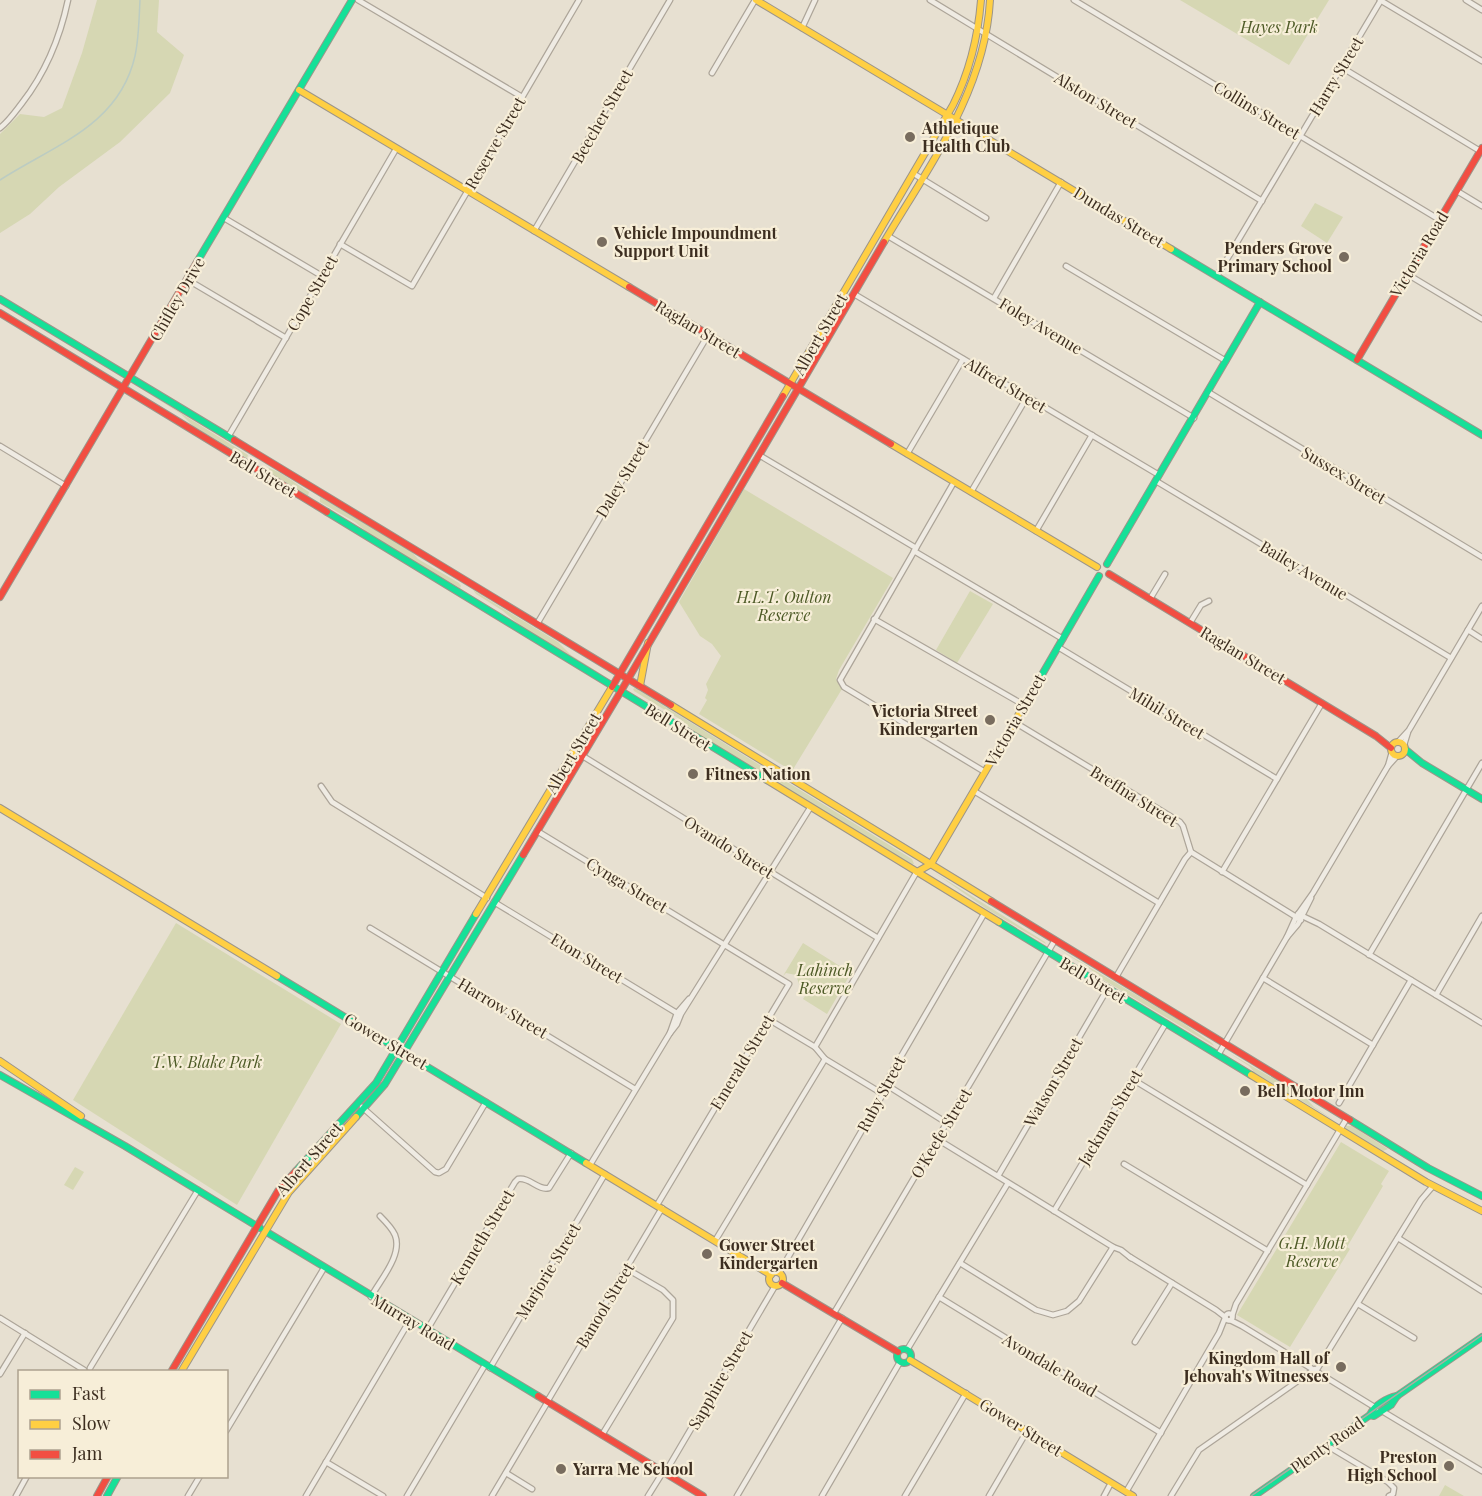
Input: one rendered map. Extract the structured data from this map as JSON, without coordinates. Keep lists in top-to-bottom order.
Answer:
{
  "streets": {
    "main road": [
      "Dundas Street",
      "Victoria Road",
      "Chifley Drive",
      "Raglan Street",
      "Albert Street",
      "Bell Street",
      "Victoria Street",
      "Gower Street",
      "Murray Road",
      "Plenty Road"
    ],
    "street": [
      "Harry Street",
      "Alston Street",
      "Collins Street",
      "Beecher Street",
      "Reserve Street",
      "Cope Street",
      "Foley Avenue",
      "Alfred Street",
      "Sussex Street",
      "Daley Street",
      "Bailey Avenue",
      "Mihil Street",
      "Breffna Street",
      "Ovando Street",
      "Cynga Street",
      "Eton Street",
      "Harrow Street",
      "Emerald Street",
      "Watson Street",
      "Ruby Street",
      "Jackman Street",
      "O'Keefe Street",
      "Kenneth Street",
      "Marjorie Street",
      "Banool Street",
      "Avondale Road",
      "Sapphire Street"
    ]
  },
  "crossings": [
    ["Harry Street", "Alston Street"],
    ["Harry Street", "Collins Street"],
    ["Harry Street", "Dundas Street"],
    ["Alston Street", "Albert Street"],
    ["Collins Street", "Victoria Road"],
    ["Beecher Street", "Raglan Street"],
    ["Reserve Street", "Cope Street"],
    ["Reserve Street", "Raglan Street"],
    ["Dundas Street", "Victoria Road"],
    ["Dundas Street", "Albert Street"],
    ["Cope Street", "Raglan Street"],
    ["Cope Street", "Bell Street"],
    ["Chifley Drive", "Raglan Street"],
    ["Chifley Drive", "Bell Street"],
    ["Foley Avenue", "Albert Street"],
    ["Raglan Street", "Albert Street"],
    ["Raglan Street", "Daley Street"],
    ["Raglan Street", "Victoria Street"],
    ["Albert Street", "Alfred Street"],
    ["Albert Street", "Bell Street"],
    ["Albert Street", "Ovando Street"],
    ["Albert Street", "Cynga Street"],
    ["Albert Street", "Eton Street"],
    ["Albert Street", "Harrow Street"],
    ["Albert Street", "Gower Street"],
    ["Albert Street", "Murray Road"],
    ["Alfred Street", "Bailey Avenue"],
    ["Bell Street", "Daley Street"],
    ["Bell Street", "Victoria Street"],
    ["Bell Street", "Watson Street"],
    ["Bell Street", "Ruby Street"],
    ["Bell Street", "Jackman Street"],
    ["Bell Street", "O'Keefe Street"],
    ["Mihil Street", "Victoria Street"],
    ["Victoria Street", "Breffna Street"],
    ["Cynga Street", "Emerald Street"],
    ["Gower Street", "Emerald Street"],
    ["Gower Street", "Kenneth Street"],
    ["Gower Street", "Marjorie Street"],
    ["Gower Street", "Banool Street"],
    ["Emerald Street", "Banool Street"],
    ["Kenneth Street", "Murray Road"],
    ["Marjorie Street", "Murray Road"],
    ["Banool Street", "Murray Road"],
    ["Murray Road", "Sapphire Street"]
  ],
  "parks": [
    "Hayes Park",
    "H.L.T. Oulton Reserve",
    "Lahinch Reserve",
    "T.W. Blake Park",
    "G.H. Mott Reserve"
  ],
  "places": [
    "Athletique Health Club",
    "Vehicle Impoundment Support Unit",
    "Penders Grove Primary School",
    "Victoria Street Kindergarten",
    "Fitness Nation",
    "Bell Motor Inn",
    "Gower Street Kindergarten",
    "Kingdom Hall of Jehovah's Witnesses",
    "Preston High School",
    "Yarra Me School"
  ],
  "legend": ["Fast", "Slow", "Jam"]
}
